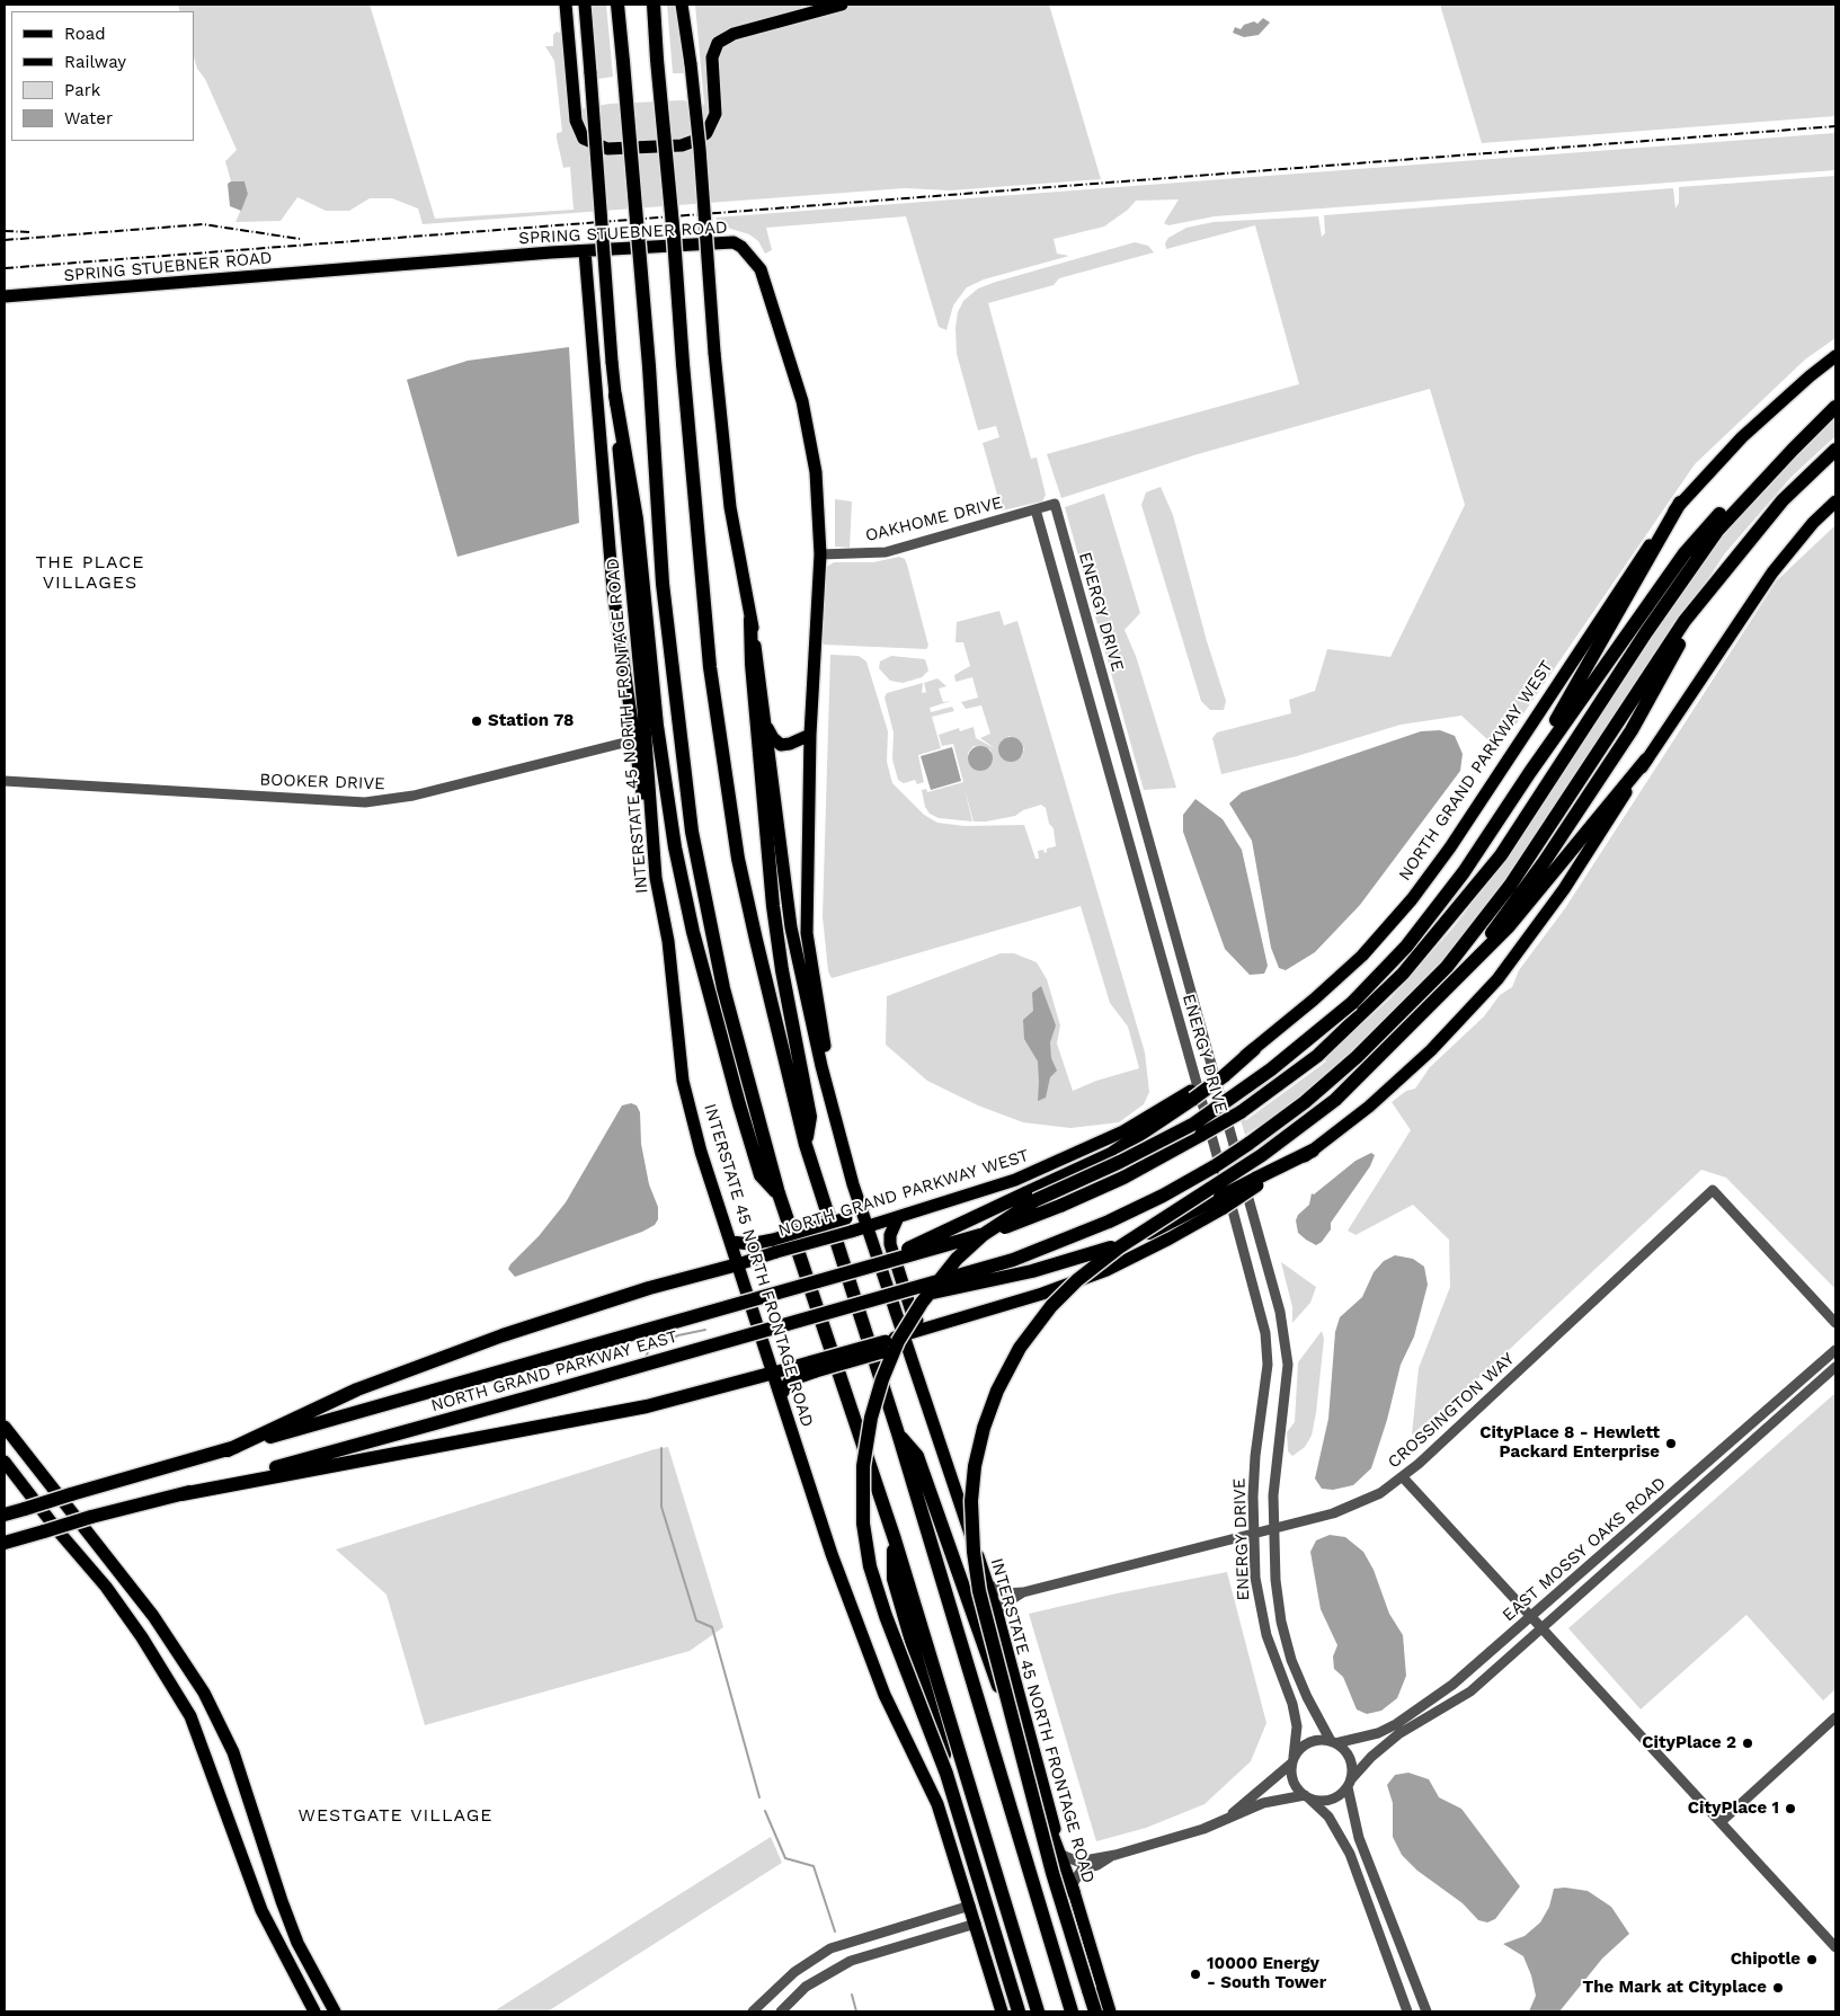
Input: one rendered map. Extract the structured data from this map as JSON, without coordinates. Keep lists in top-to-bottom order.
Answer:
{
  "streets": {
    "highway": ["NORTH GRAND PARKWAY EAST"],
    "main road": ["SPRING STUEBNER ROAD", "INTERSTATE 45 NORTH FRONTAGE ROAD", "NORTH GRAND PARKWAY WEST"],
    "street": [
      "OAKHOME DRIVE",
      "ENERGY DRIVE",
      "BOOKER DRIVE",
      "CROSSINGTON WAY",
      "EAST MOSSY OAKS ROAD"
    ]
  },
  "crossings": [
    ["SPRING STUEBNER ROAD", "OAKHOME DRIVE"],
    ["SPRING STUEBNER ROAD", "INTERSTATE 45 NORTH FRONTAGE ROAD"],
    ["OAKHOME DRIVE", "ENERGY DRIVE"],
    ["ENERGY DRIVE", "CROSSINGTON WAY"],
    ["ENERGY DRIVE", "EAST MOSSY OAKS ROAD"],
    ["INTERSTATE 45 NORTH FRONTAGE ROAD", "NORTH GRAND PARKWAY WEST"],
    ["INTERSTATE 45 NORTH FRONTAGE ROAD", "CROSSINGTON WAY"]
  ],
  "districts": ["THE PLACE VILLAGES", "WESTGATE VILLAGE"],
  "places": [
    "Station 78",
    "CityPlace 8 - Hewlett Packard Enterprise",
    "CityPlace 2",
    "CityPlace 1",
    "Chipotle",
    "10000 Energy - South Tower",
    "The Mark at Cityplace"
  ],
  "legend": [
    "Road",
    "Railway",
    "Park",
    "Water"
  ]
}
